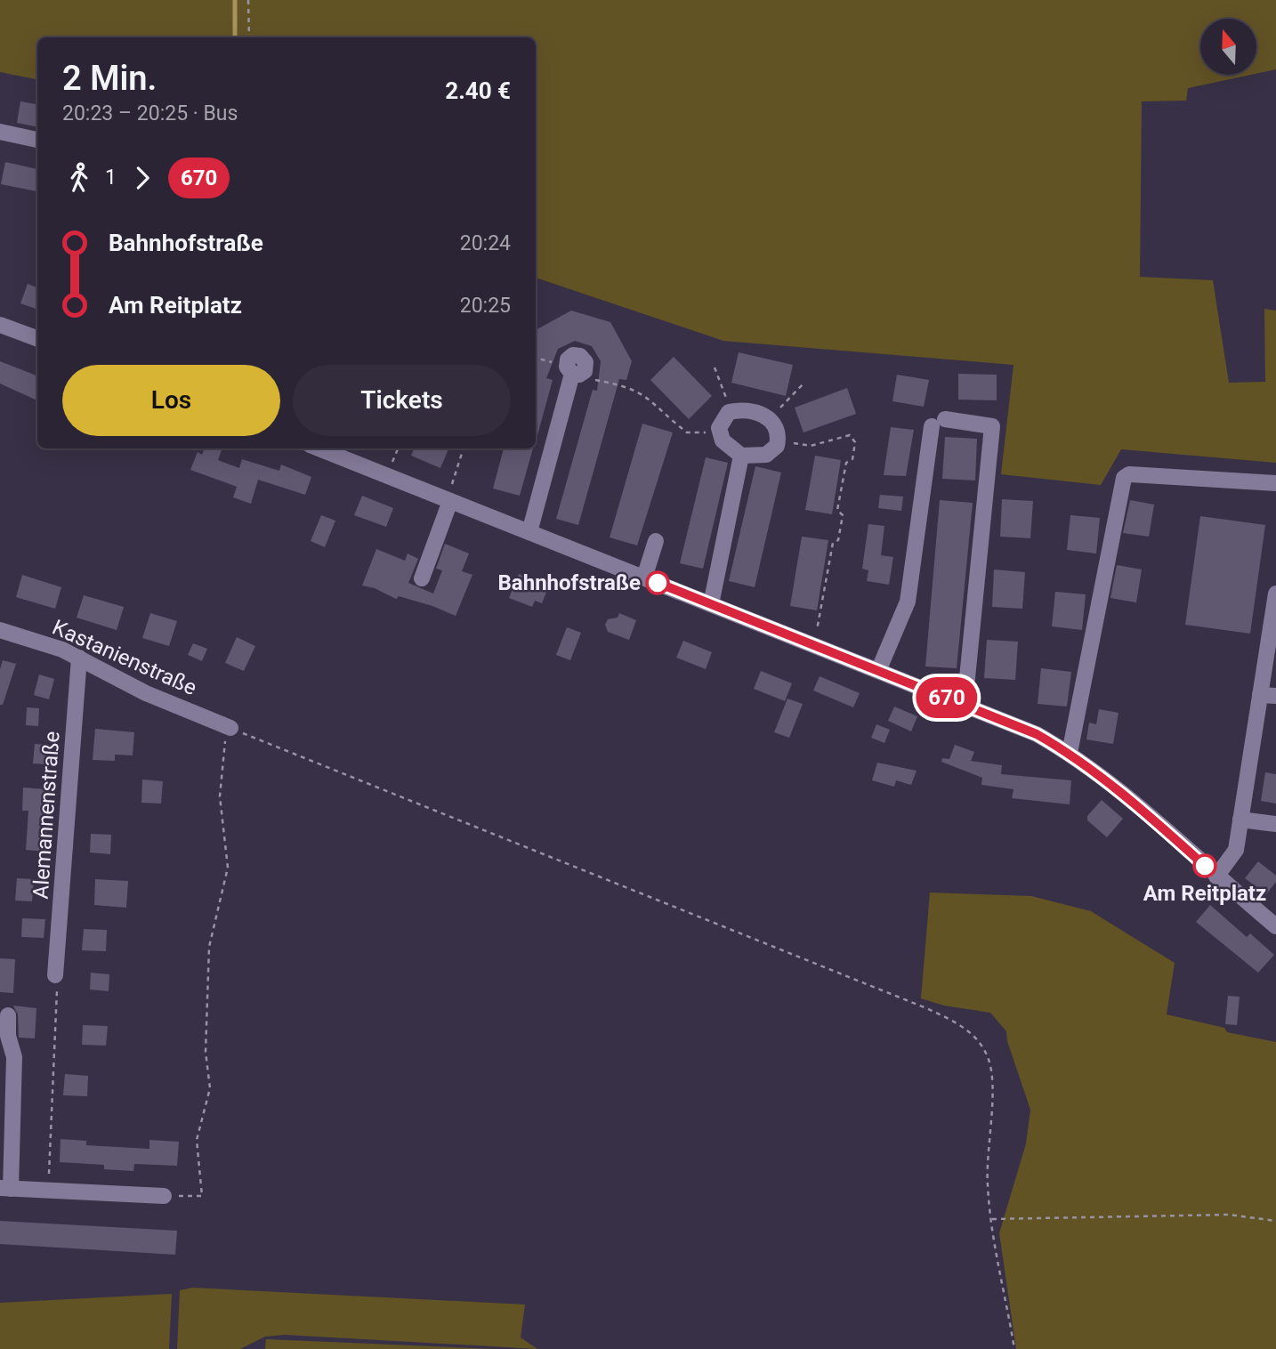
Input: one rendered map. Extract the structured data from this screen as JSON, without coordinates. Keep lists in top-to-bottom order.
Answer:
{
  "streets": {
    "street": ["Kastanienstraße", "Alemannenstraße"]
  },
  "crossings": [
    ["Kastanienstraße", "Alemannenstraße"]
  ],
  "places": ["Bahnhofstraße", "Am Reitplatz"],
  "lines": ["bus line 670"],
  "north": "top",
  "page": {
    "on_map": "670",
    "heading": ["2 Min.", "20:23 – 20:25 · Bus", "2.40 €"],
    "legs": ["1", "670"],
    "list": [
      {
        "name": "Bahnhofstraße",
        "value": "20:24"
      },
      {
        "name": "Am Reitplatz",
        "value": "20:25"
      }
    ],
    "buttons": ["Los", "Tickets"]
  }
}
